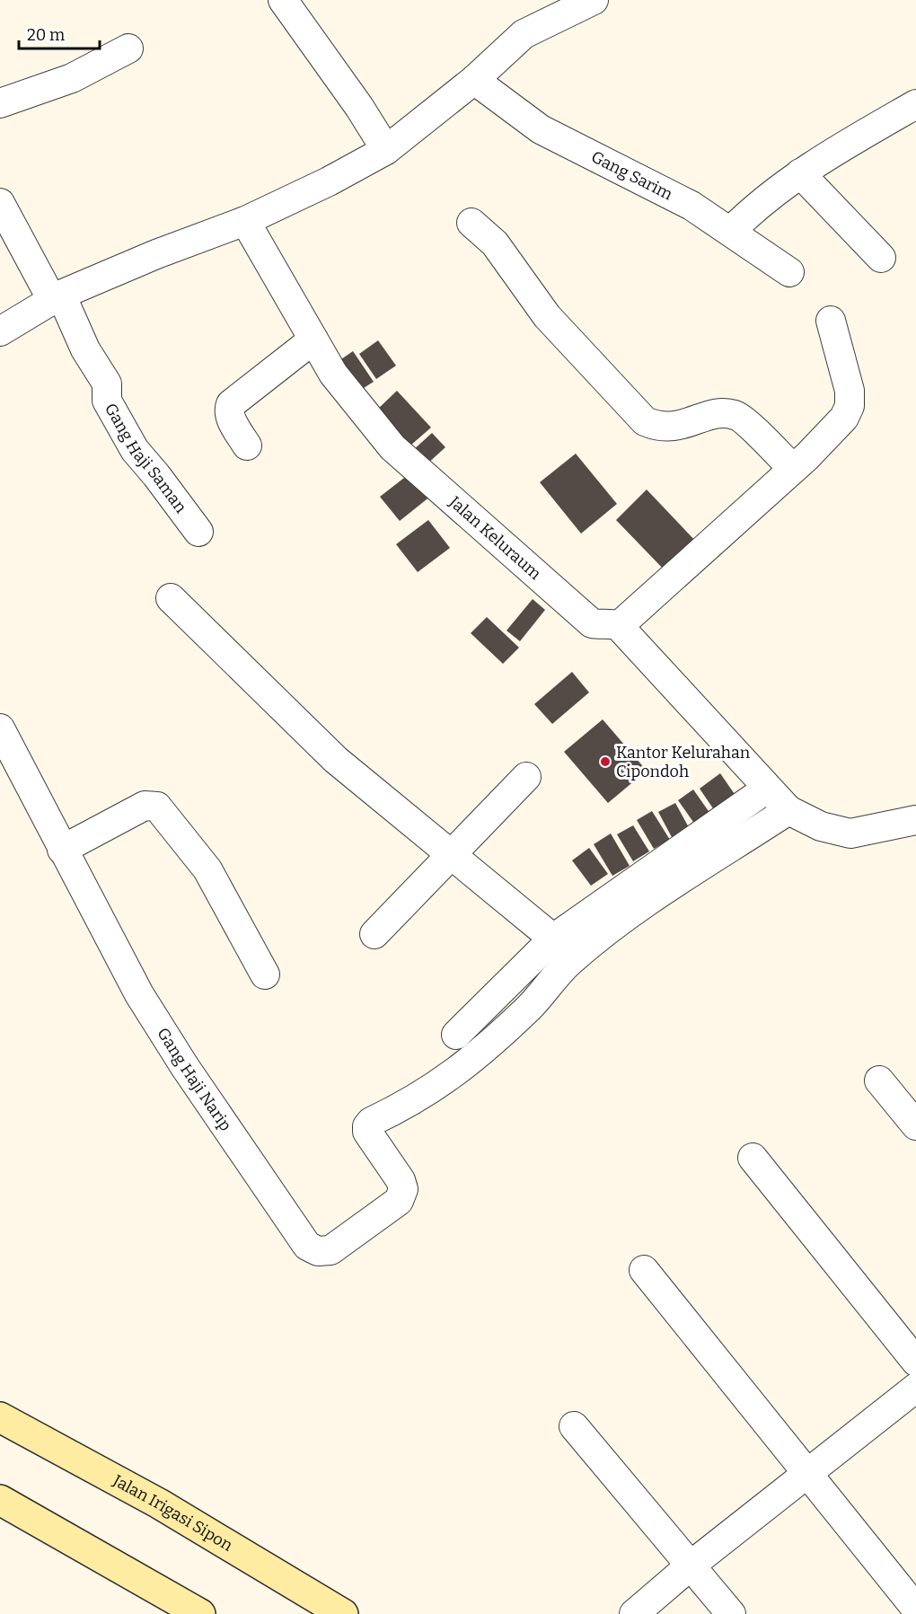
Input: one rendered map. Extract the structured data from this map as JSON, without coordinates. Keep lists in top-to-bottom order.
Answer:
{
  "streets": {
    "street": [
      "Gang Sarim",
      "Gang Haji Saman",
      "Jalan Keluraum",
      "Gang Haji Narip",
      "Jalan Irigasi Sipon"
    ]
  },
  "places": ["Kantor Kelurahan Cipondoh"],
  "scale_bar": "20 m"
}
